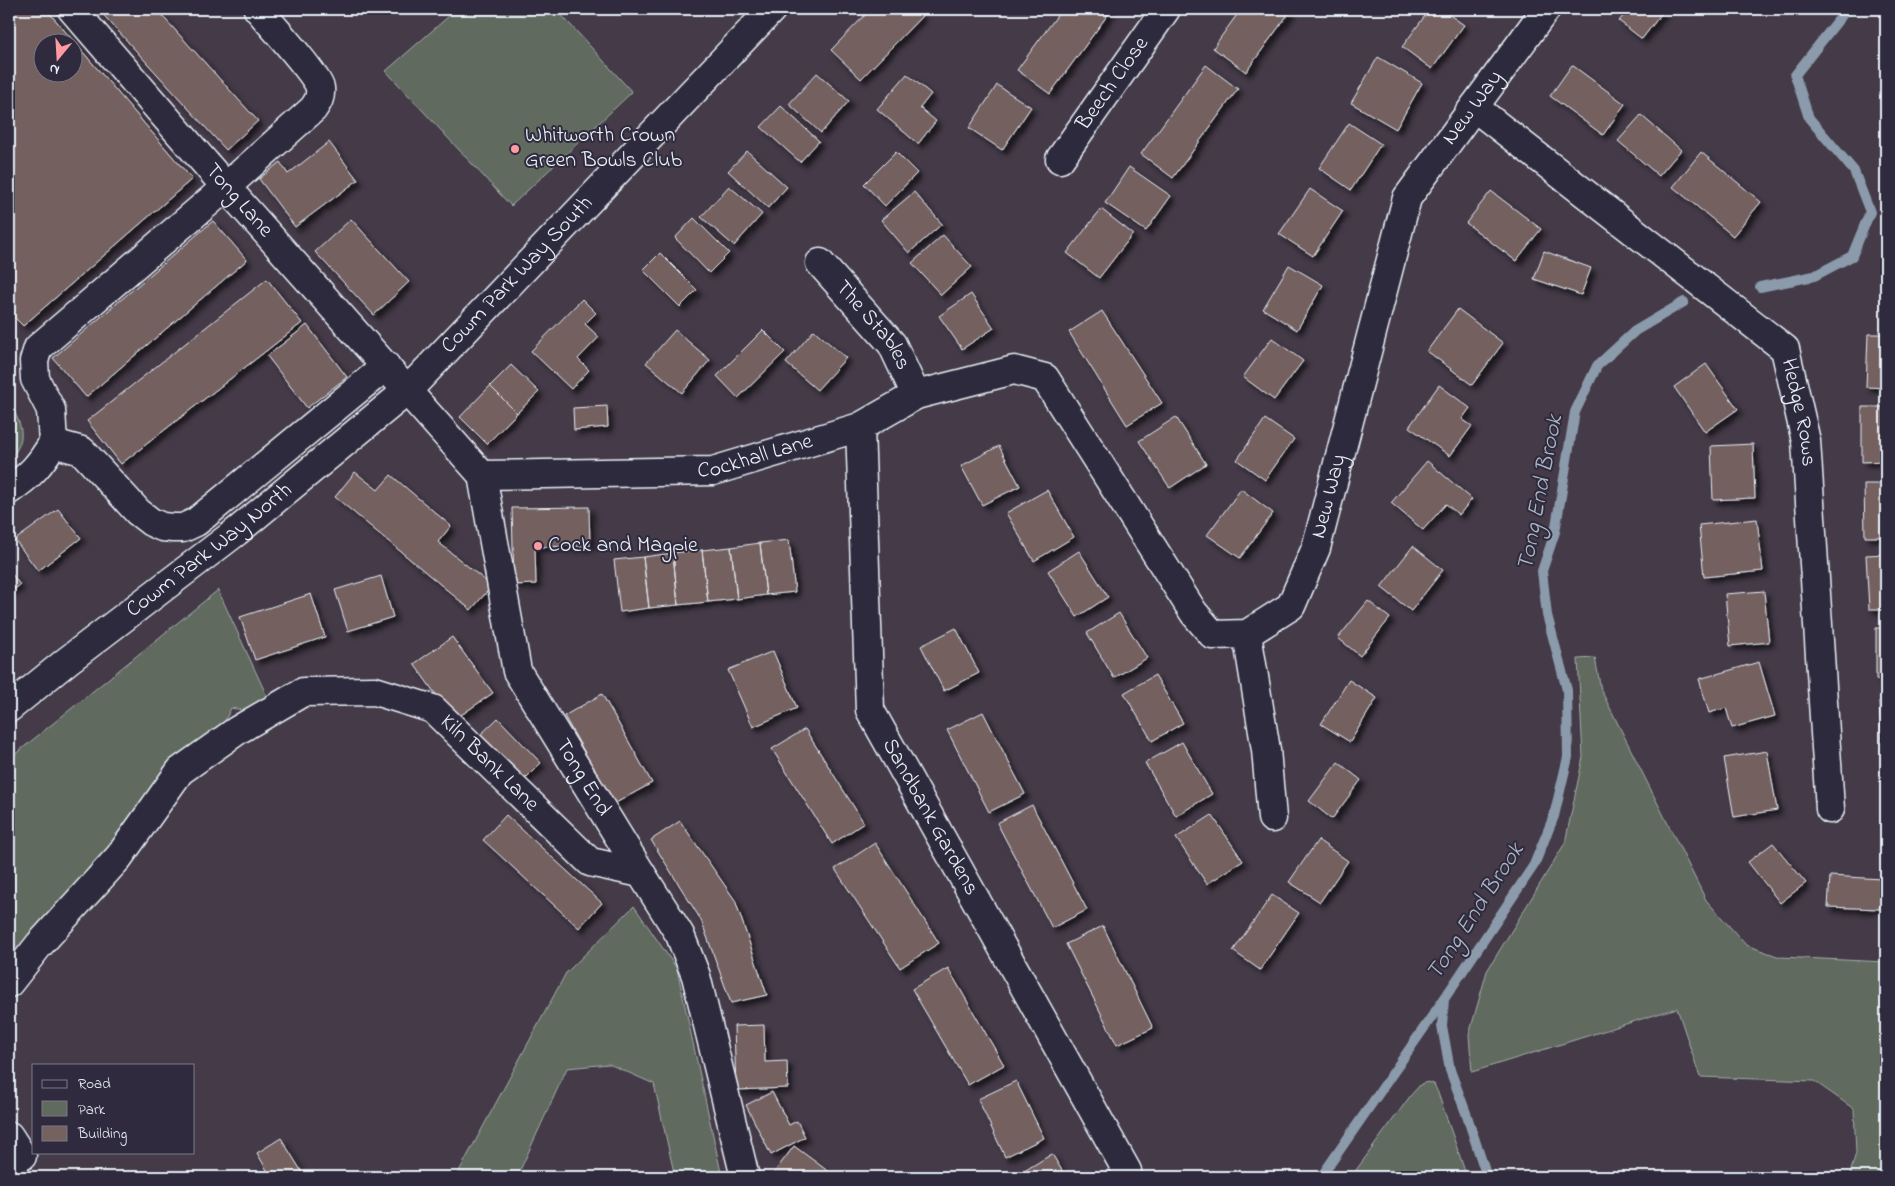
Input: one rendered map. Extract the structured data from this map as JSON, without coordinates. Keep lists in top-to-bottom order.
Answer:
{
  "streets": {
    "street": [
      "Beech Close",
      "New Way",
      "Tong Lane",
      "Cowm Park Way South",
      "The Stables",
      "Hedge Rows",
      "Cockhall Lane",
      "Cowm Park Way North",
      "Kiln Bank Lane",
      "Tong End",
      "Sandbank Gardens"
    ]
  },
  "crossings": [
    ["New Way", "Hedge Rows"],
    ["New Way", "Cockhall Lane"],
    ["Tong Lane", "Cowm Park Way South"],
    ["Tong Lane", "Cowm Park Way North"],
    ["Cowm Park Way South", "Cowm Park Way North"],
    ["The Stables", "Cockhall Lane"],
    ["Cockhall Lane", "Tong End"],
    ["Cockhall Lane", "Sandbank Gardens"],
    ["Kiln Bank Lane", "Tong End"]
  ],
  "water": ["Tong End Brook"],
  "places": ["Whitworth Crown Green Bowls Club", "Cock and Magpie"],
  "legend": ["Road", "Park", "Building"],
  "north": "bottom"
}
